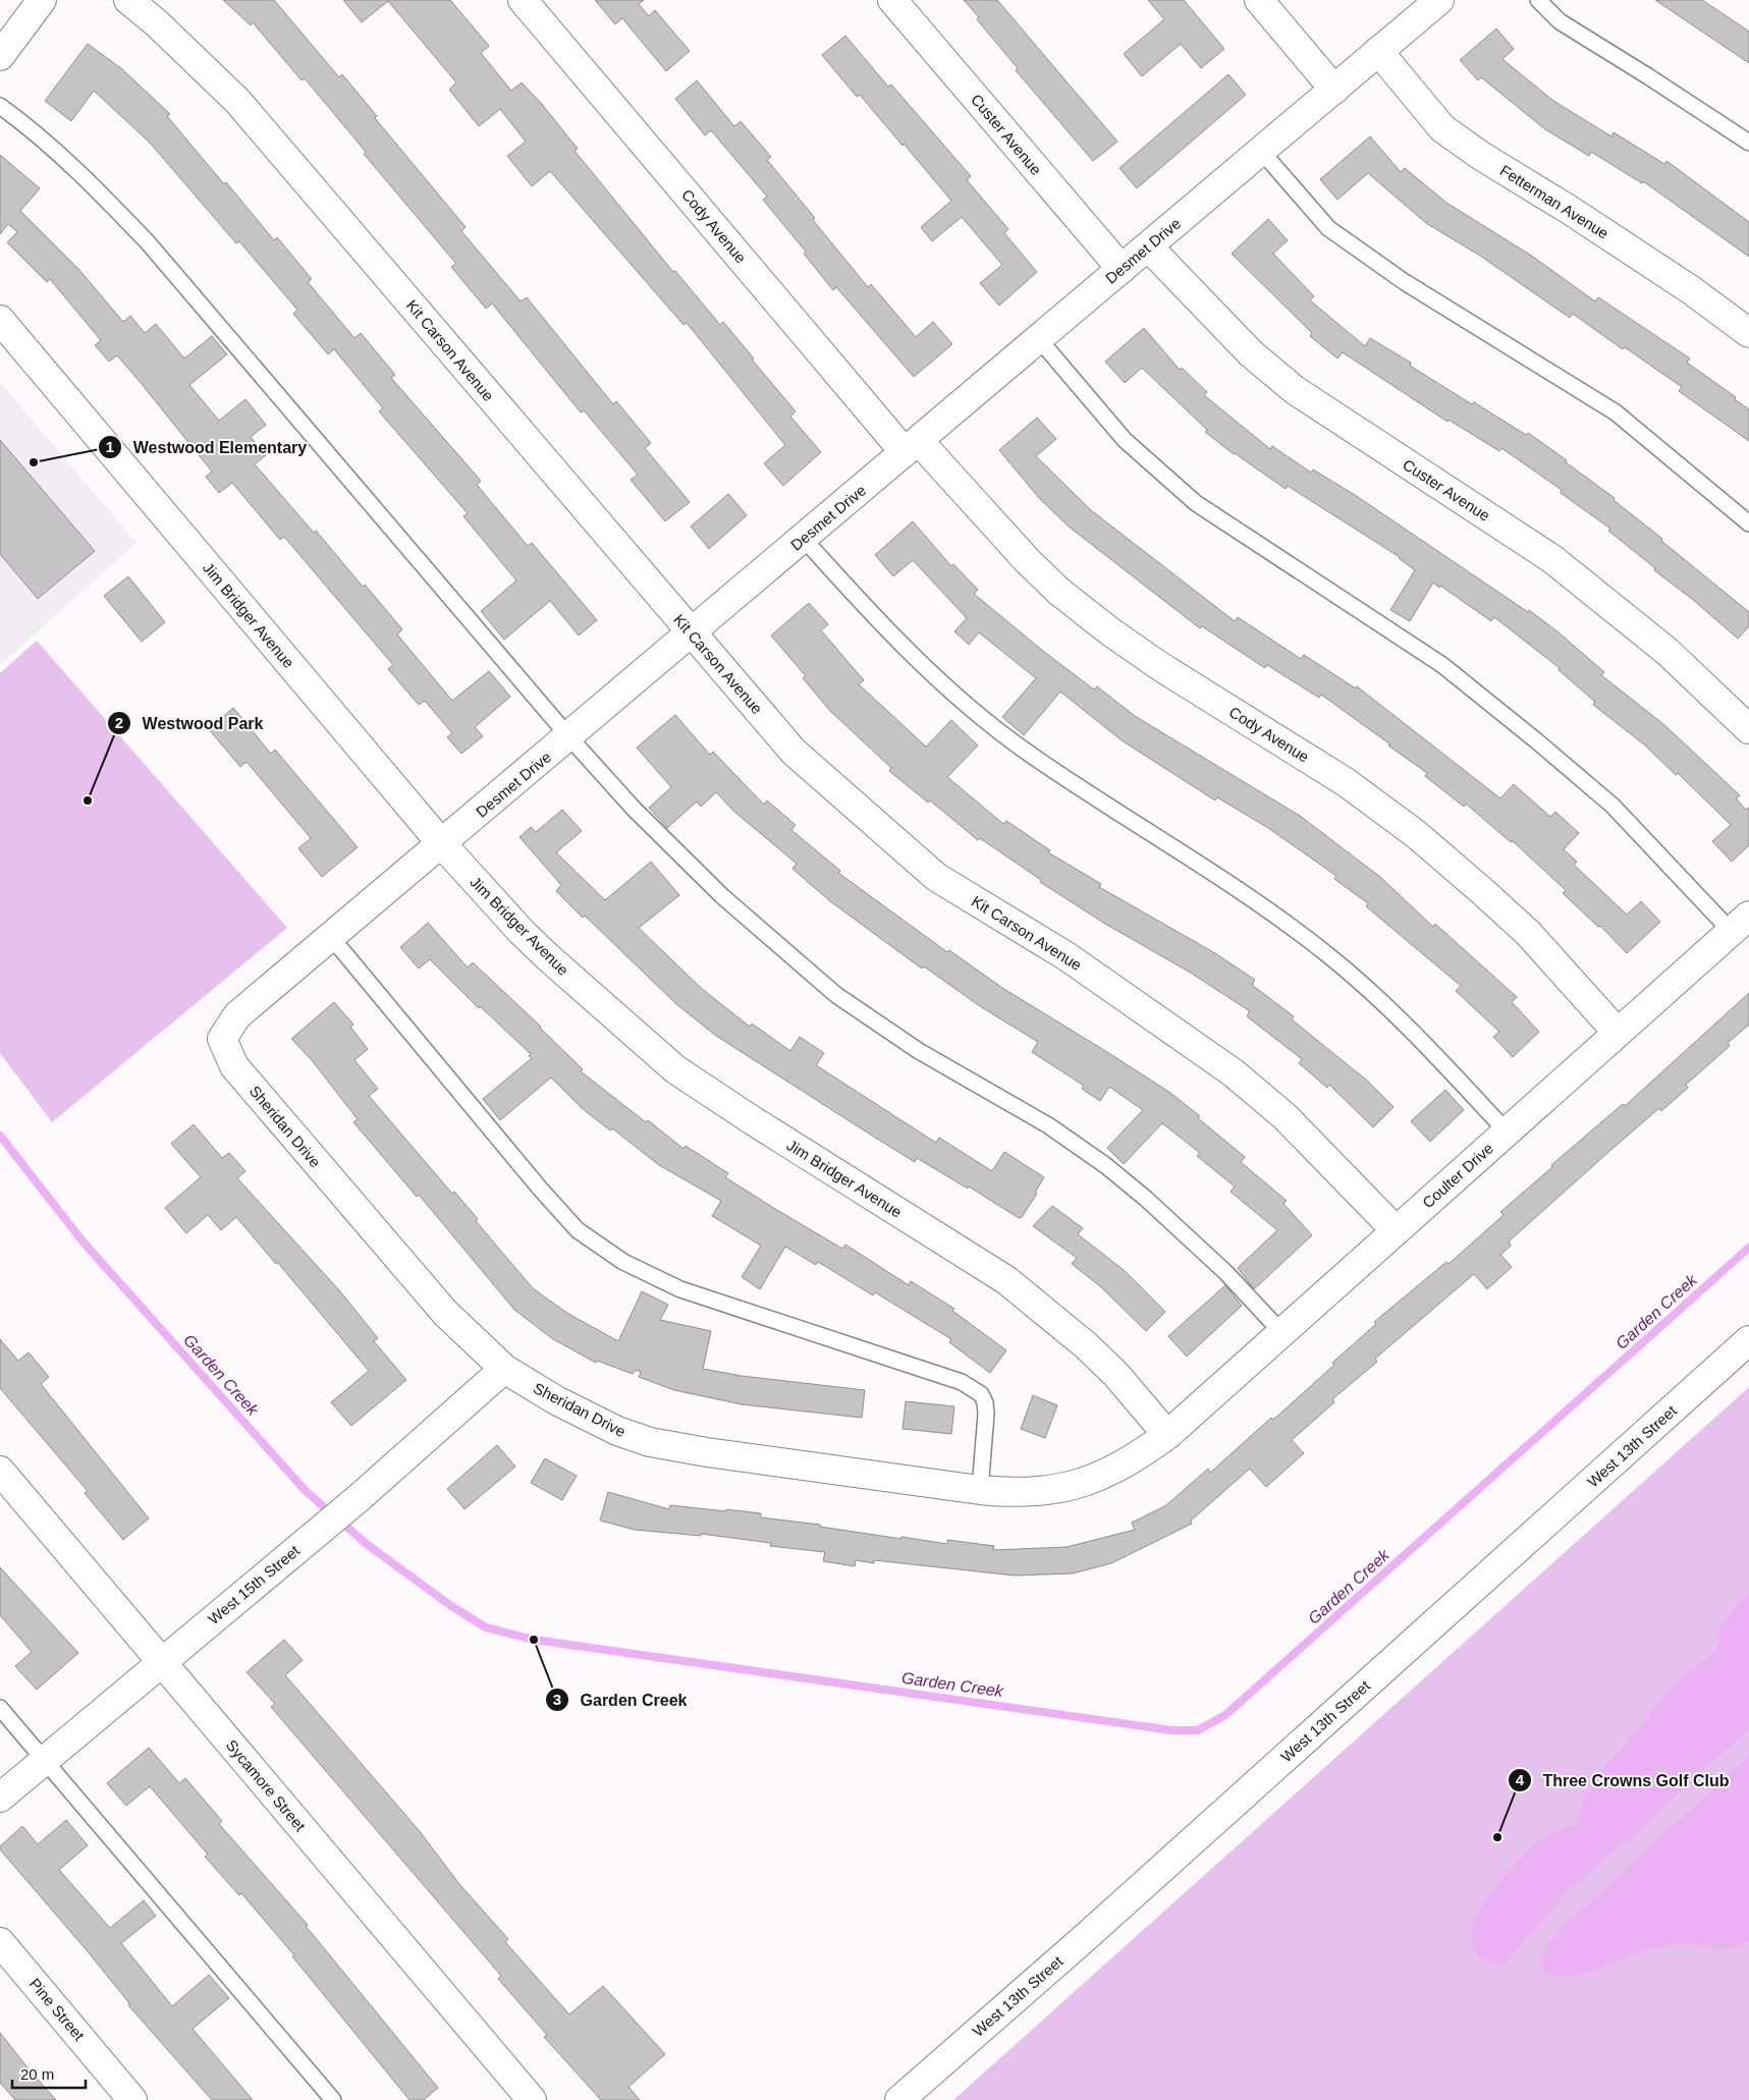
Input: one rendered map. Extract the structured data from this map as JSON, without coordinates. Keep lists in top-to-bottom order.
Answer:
{
  "streets": {
    "street": [
      "Custer Avenue",
      "Fetterman Avenue",
      "Cody Avenue",
      "Desmet Drive",
      "Kit Carson Avenue",
      "Jim Bridger Avenue",
      "Sheridan Drive",
      "Coulter Drive",
      "West 13th Street",
      "West 15th Street",
      "Sycamore Street",
      "Pine Street"
    ]
  },
  "crossings": [
    ["Custer Avenue", "Desmet Drive"],
    ["Fetterman Avenue", "Desmet Drive"],
    ["Cody Avenue", "Desmet Drive"],
    ["Cody Avenue", "Coulter Drive"],
    ["Desmet Drive", "Kit Carson Avenue"],
    ["Desmet Drive", "Jim Bridger Avenue"],
    ["Desmet Drive", "Sheridan Drive"],
    ["Kit Carson Avenue", "Coulter Drive"],
    ["Jim Bridger Avenue", "Sheridan Drive"],
    ["Jim Bridger Avenue", "Coulter Drive"],
    ["Sheridan Drive", "Coulter Drive"],
    ["Sheridan Drive", "West 15th Street"],
    ["West 15th Street", "Sycamore Street"]
  ],
  "water": ["Garden Creek"],
  "places": [
    "Westwood Elementary",
    "Westwood Park",
    "Garden Creek",
    "Three Crowns Golf Club"
  ],
  "scale_bar": "20 m"
}
